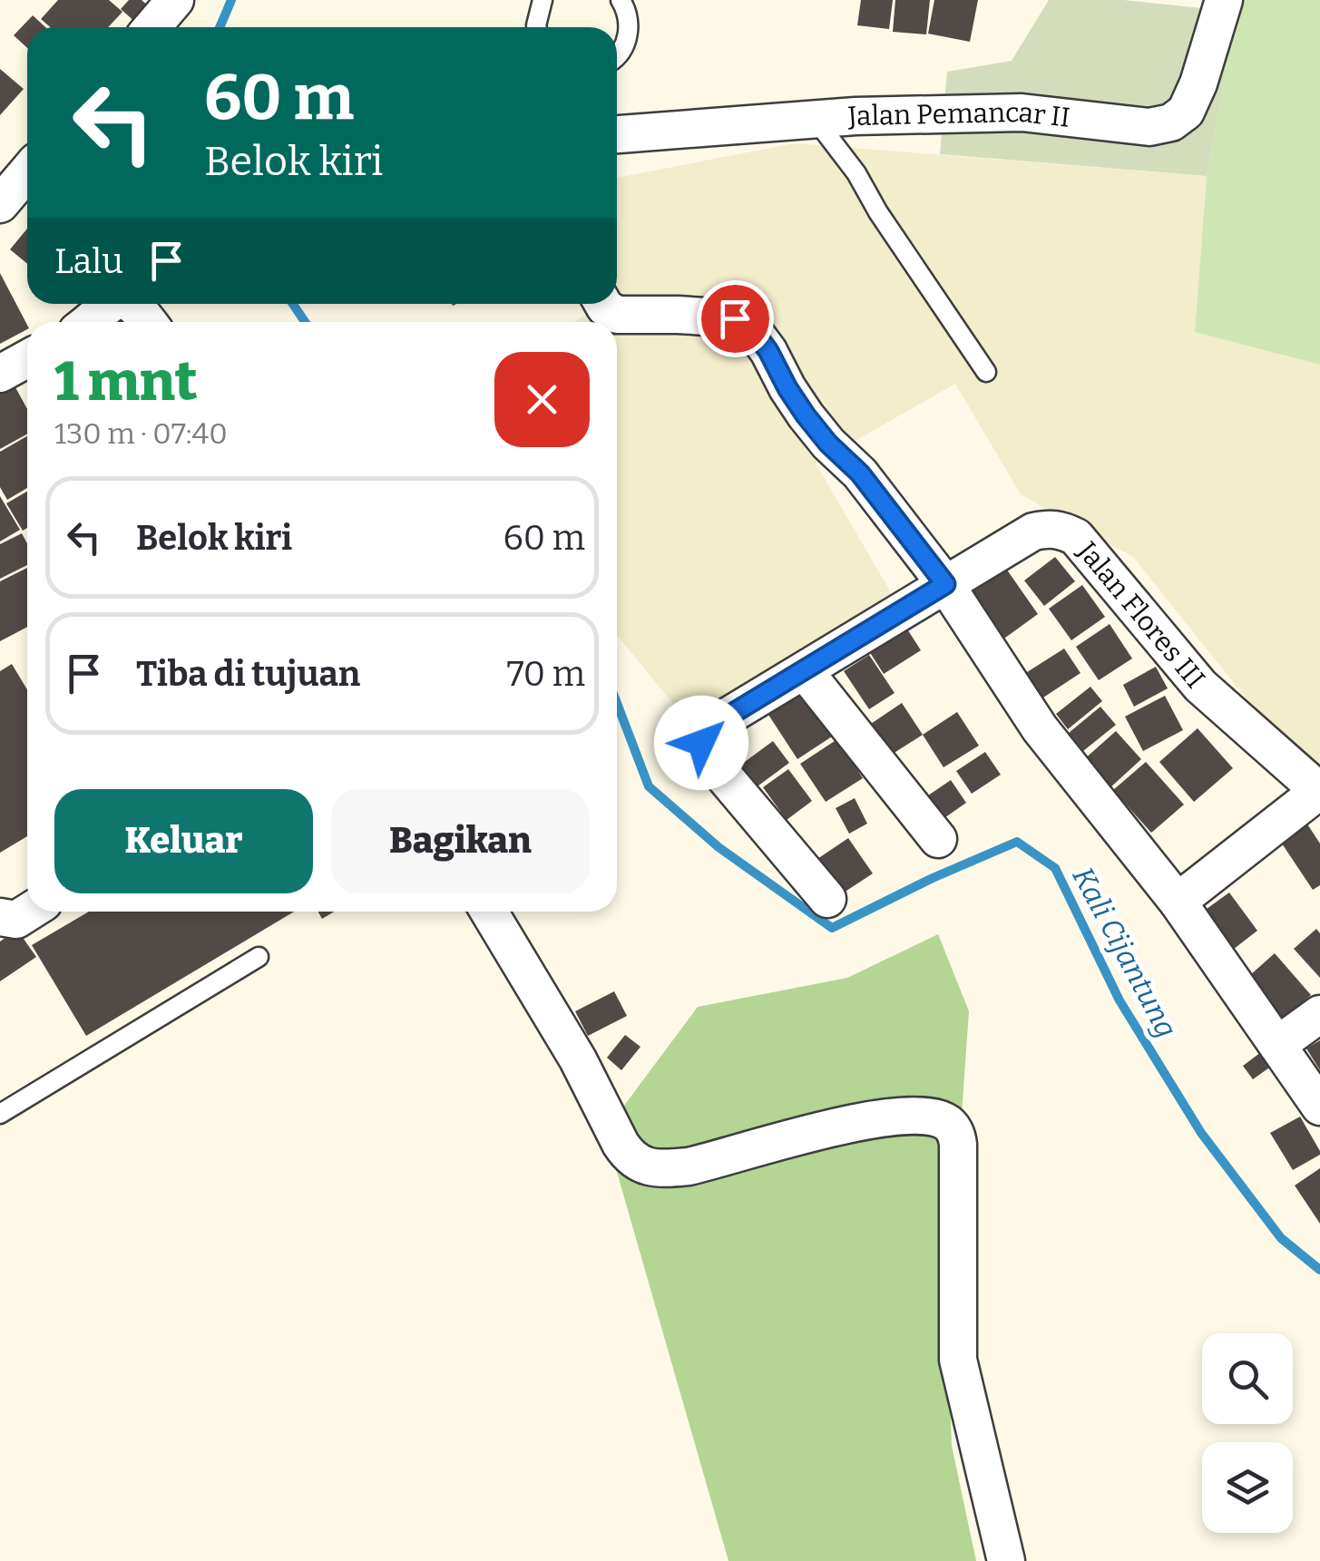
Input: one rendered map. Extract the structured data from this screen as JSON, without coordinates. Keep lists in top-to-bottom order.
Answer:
{
  "streets": {
    "street": ["Jalan Pemancar II", "Jalan Flores III"]
  },
  "water": ["Kali Cijantung"],
  "page": {
    "turn": ["60 m", "Belok kiri"],
    "then": "Lalu",
    "heading": ["1 mnt", "130 m · 07:40"],
    "list": [
      {
        "name": "Belok kiri",
        "value": "60 m"
      },
      {
        "name": "Tiba di tujuan",
        "value": "70 m"
      }
    ],
    "buttons": ["Keluar", "Bagikan"]
  }
}
